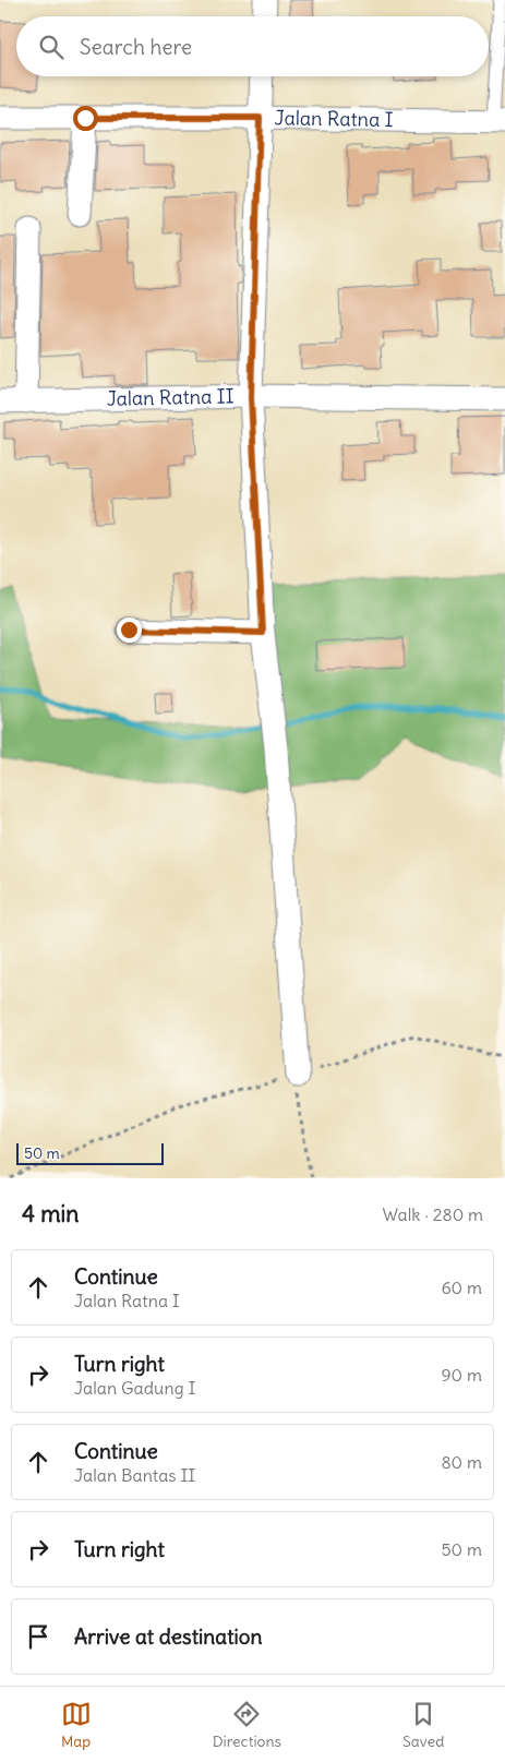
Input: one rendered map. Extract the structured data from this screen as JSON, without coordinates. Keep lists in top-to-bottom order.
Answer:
{
  "streets": {
    "street": ["Jalan Ratna I", "Jalan Ratna II"]
  },
  "scale_bar": "50 m",
  "page": {
    "search": "Search here",
    "scale": "50 m",
    "heading": ["4 min", "Walk · 280 m"],
    "list": [
      ["Continue", "Jalan Ratna I", "60 m"],
      ["Turn right", "Jalan Gadung I", "90 m"],
      ["Continue", "Jalan Bantas II", "80 m"],
      ["Turn right", "50 m"],
      "Arrive at destination"
    ],
    "nav": ["Map", "Directions", "Saved"]
  }
}
